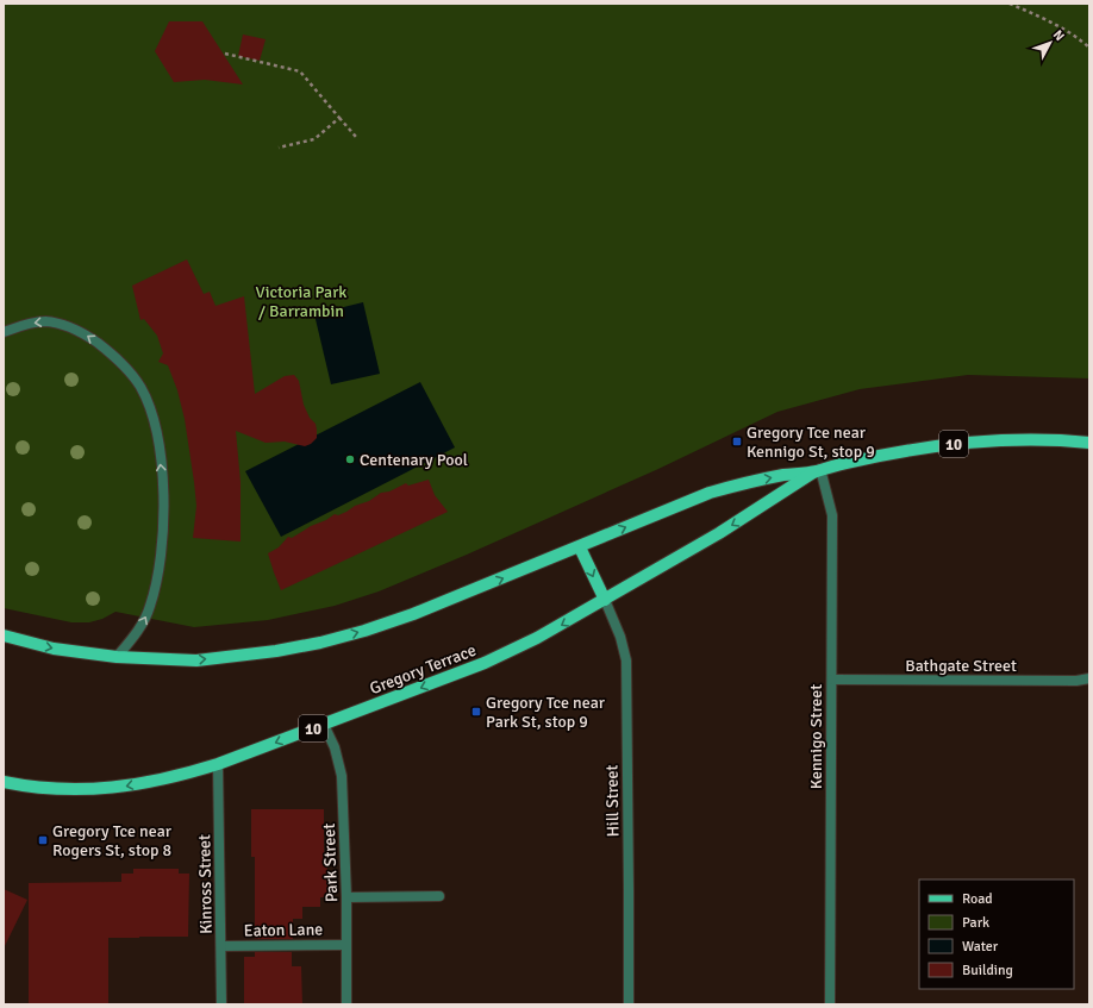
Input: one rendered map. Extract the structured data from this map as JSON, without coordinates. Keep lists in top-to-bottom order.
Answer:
{
  "streets": {
    "main road": ["10", "Gregory Terrace"],
    "street": [
      "Bathgate Street",
      "Kennigo Street",
      "Hill Street",
      "Park Street",
      "Kinross Street",
      "Eaton Lane"
    ]
  },
  "crossings": [
    ["Bathgate Street", "Kennigo Street"],
    ["Gregory Terrace", "Kennigo Street"],
    ["Gregory Terrace", "Hill Street"],
    ["Gregory Terrace", "Park Street"],
    ["Gregory Terrace", "Kinross Street"],
    ["Park Street", "Eaton Lane"],
    ["Kinross Street", "Eaton Lane"]
  ],
  "parks": ["Victoria Park / Barrambin"],
  "places": {
    "transit": ["Gregory Tce near Kennigo St, stop 9", "Gregory Tce near Park St, stop 9", "Gregory Tce near Rogers St, stop 8"],
    "other": ["Centenary Pool"]
  },
  "legend": [
    "Road",
    "Park",
    "Water",
    "Building"
  ],
  "north": "top right"
}
